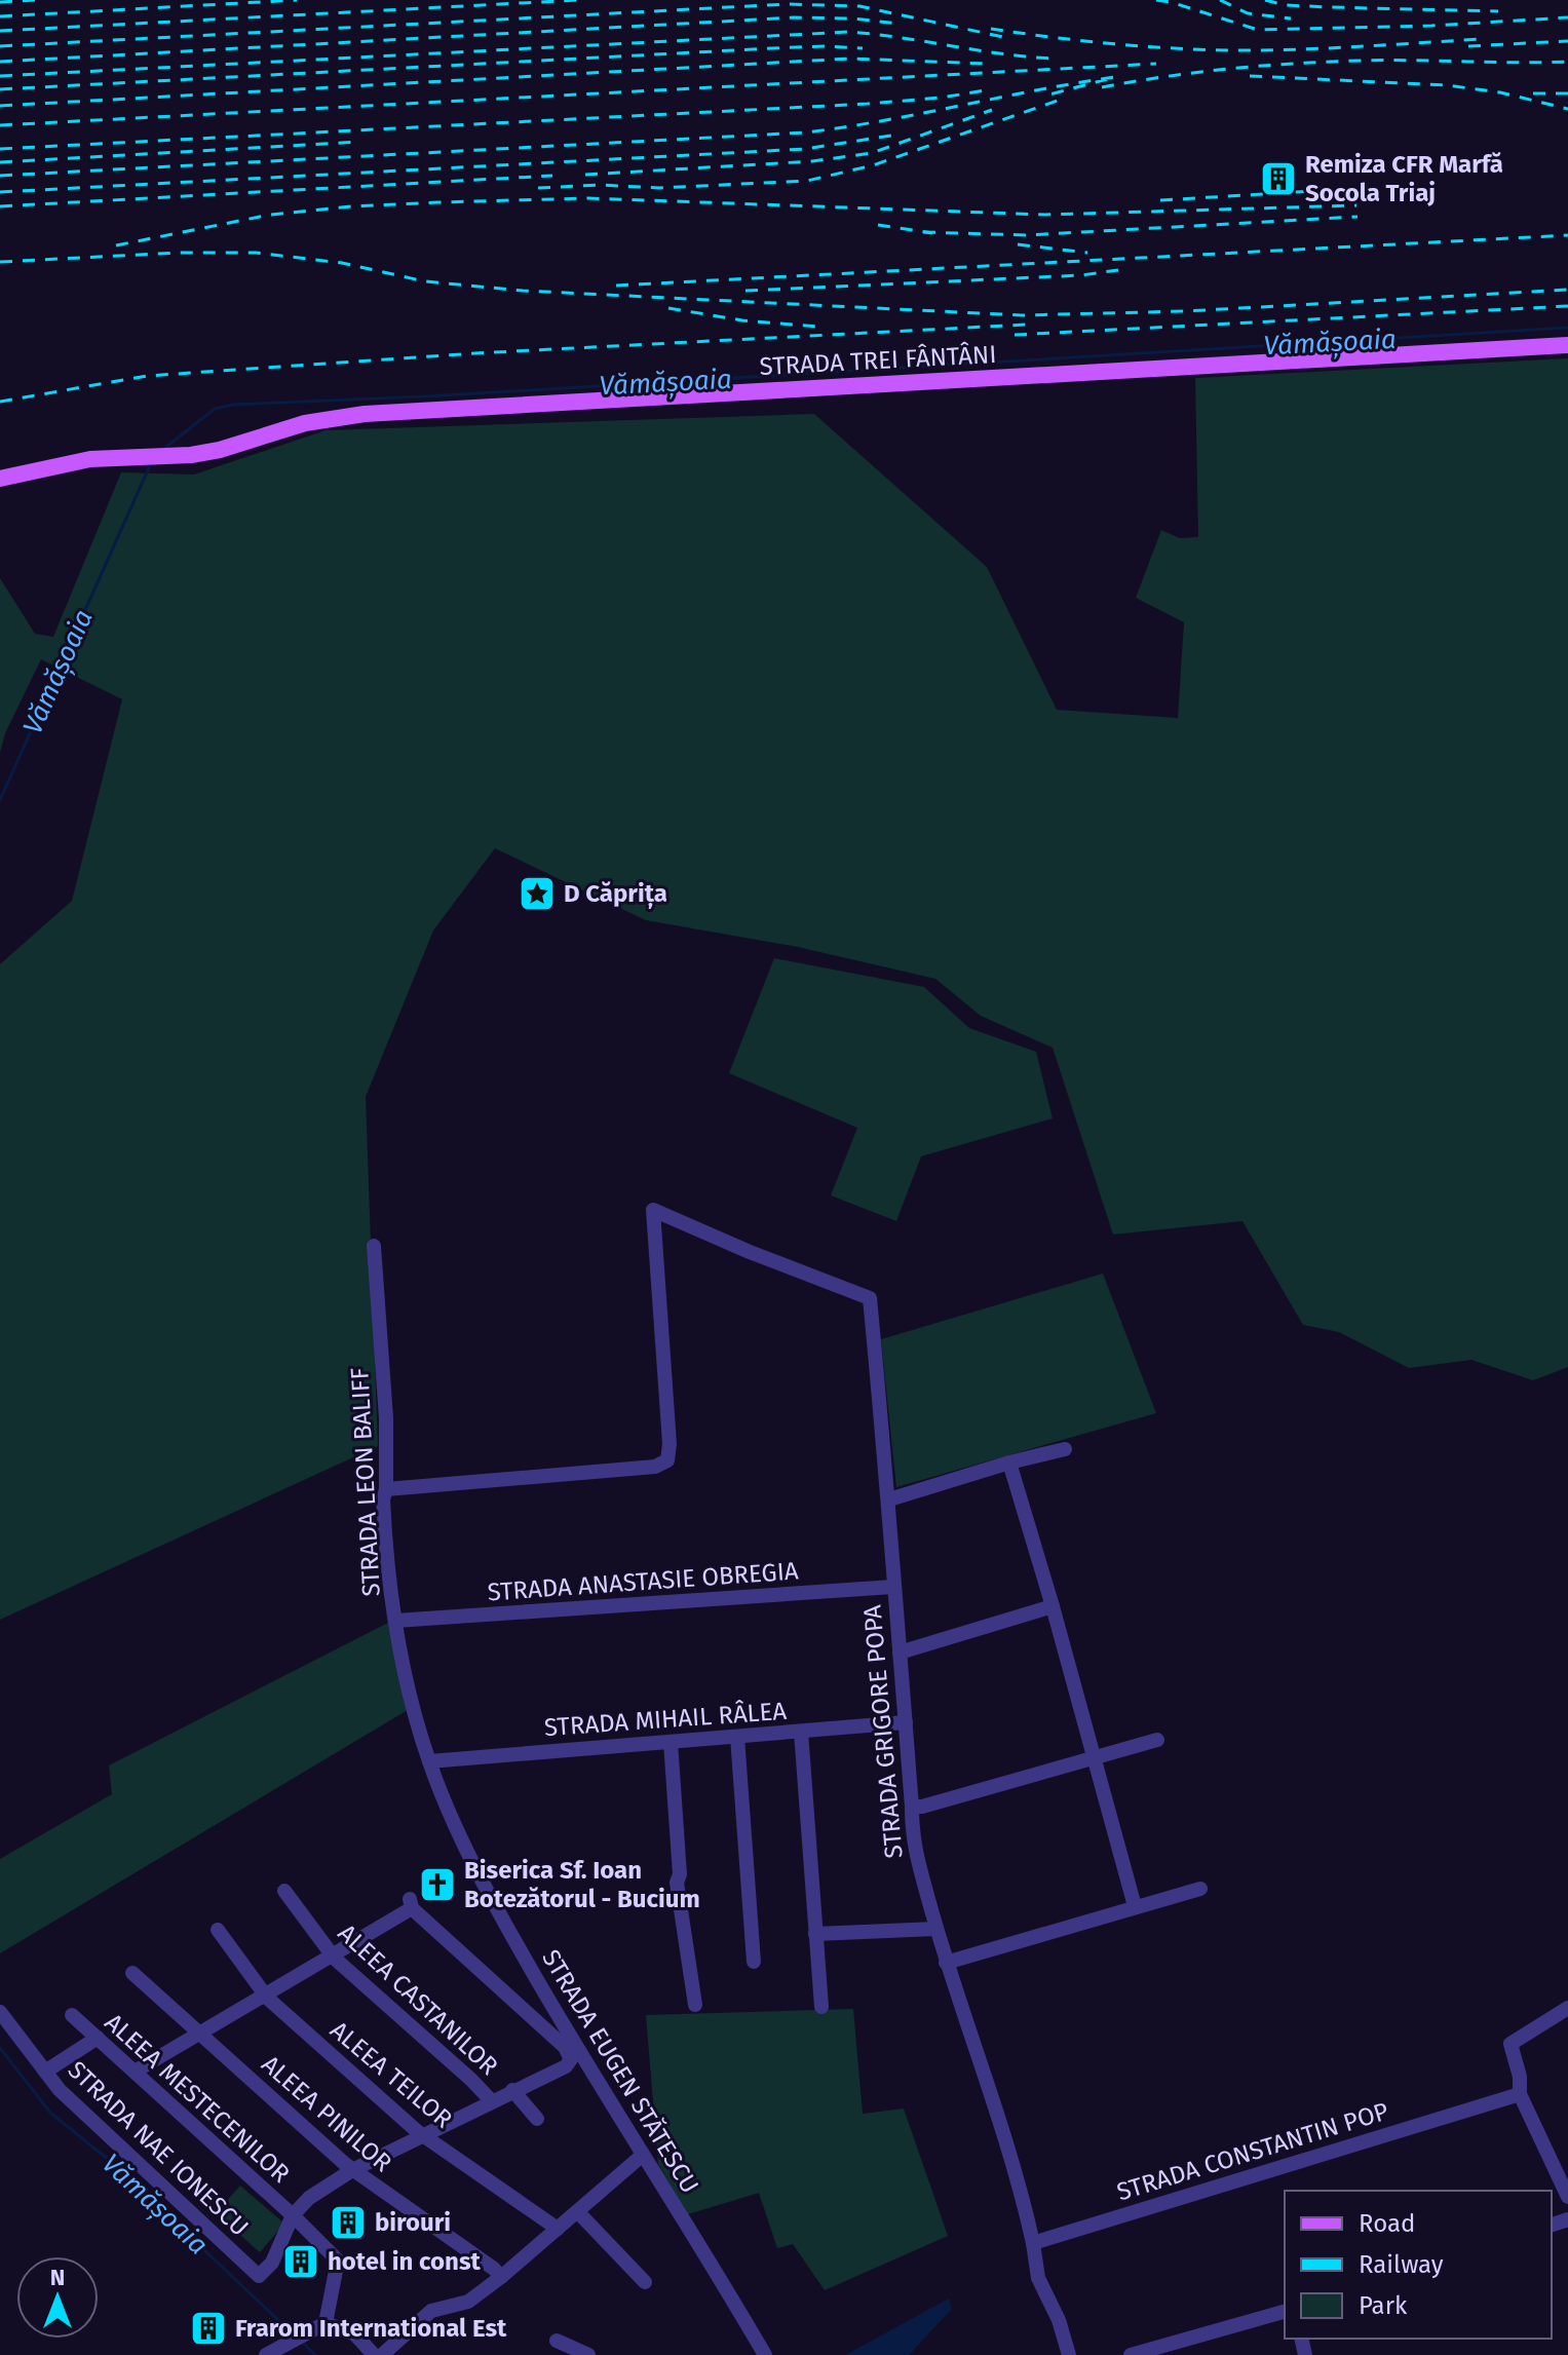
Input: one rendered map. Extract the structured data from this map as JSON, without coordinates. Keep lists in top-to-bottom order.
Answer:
{
  "streets": {
    "main road": ["STRADA TREI FÂNTÂNI"],
    "street": [
      "STRADA LEON BALIFF",
      "STRADA ANASTASIE OBREGIA",
      "STRADA MIHAIL RÂLEA",
      "STRADA GRIGORE POPA",
      "ALEEA CASTANILOR",
      "STRADA EUGEN STĂTESCU",
      "ALEEA TEILOR",
      "ALEEA MESTECENILOR",
      "ALEEA PINILOR",
      "STRADA NAE IONESCU",
      "STRADA CONSTANTIN POP"
    ]
  },
  "crossings": [
    ["STRADA LEON BALIFF", "STRADA ANASTASIE OBREGIA"],
    ["STRADA LEON BALIFF", "STRADA MIHAIL RÂLEA"],
    ["STRADA LEON BALIFF", "STRADA GRIGORE POPA"],
    ["STRADA LEON BALIFF", "STRADA EUGEN STĂTESCU"],
    ["STRADA ANASTASIE OBREGIA", "STRADA GRIGORE POPA"],
    ["STRADA MIHAIL RÂLEA", "STRADA GRIGORE POPA"],
    ["STRADA MIHAIL RÂLEA", "STRADA EUGEN STĂTESCU"],
    ["STRADA GRIGORE POPA", "STRADA CONSTANTIN POP"],
    ["ALEEA MESTECENILOR", "STRADA NAE IONESCU"]
  ],
  "water": ["Vămășoaia"],
  "places": {
    "building": [
      "Remiza CFR Marfă Socola Triaj",
      "birouri",
      "hotel in const",
      "Frarom International Est"
    ],
    "place": ["D Căprița"],
    "church": ["Biserica Sf. Ioan Botezătorul - Bucium"]
  },
  "legend": ["Road", "Railway", "Park"],
  "north": "top"
}
